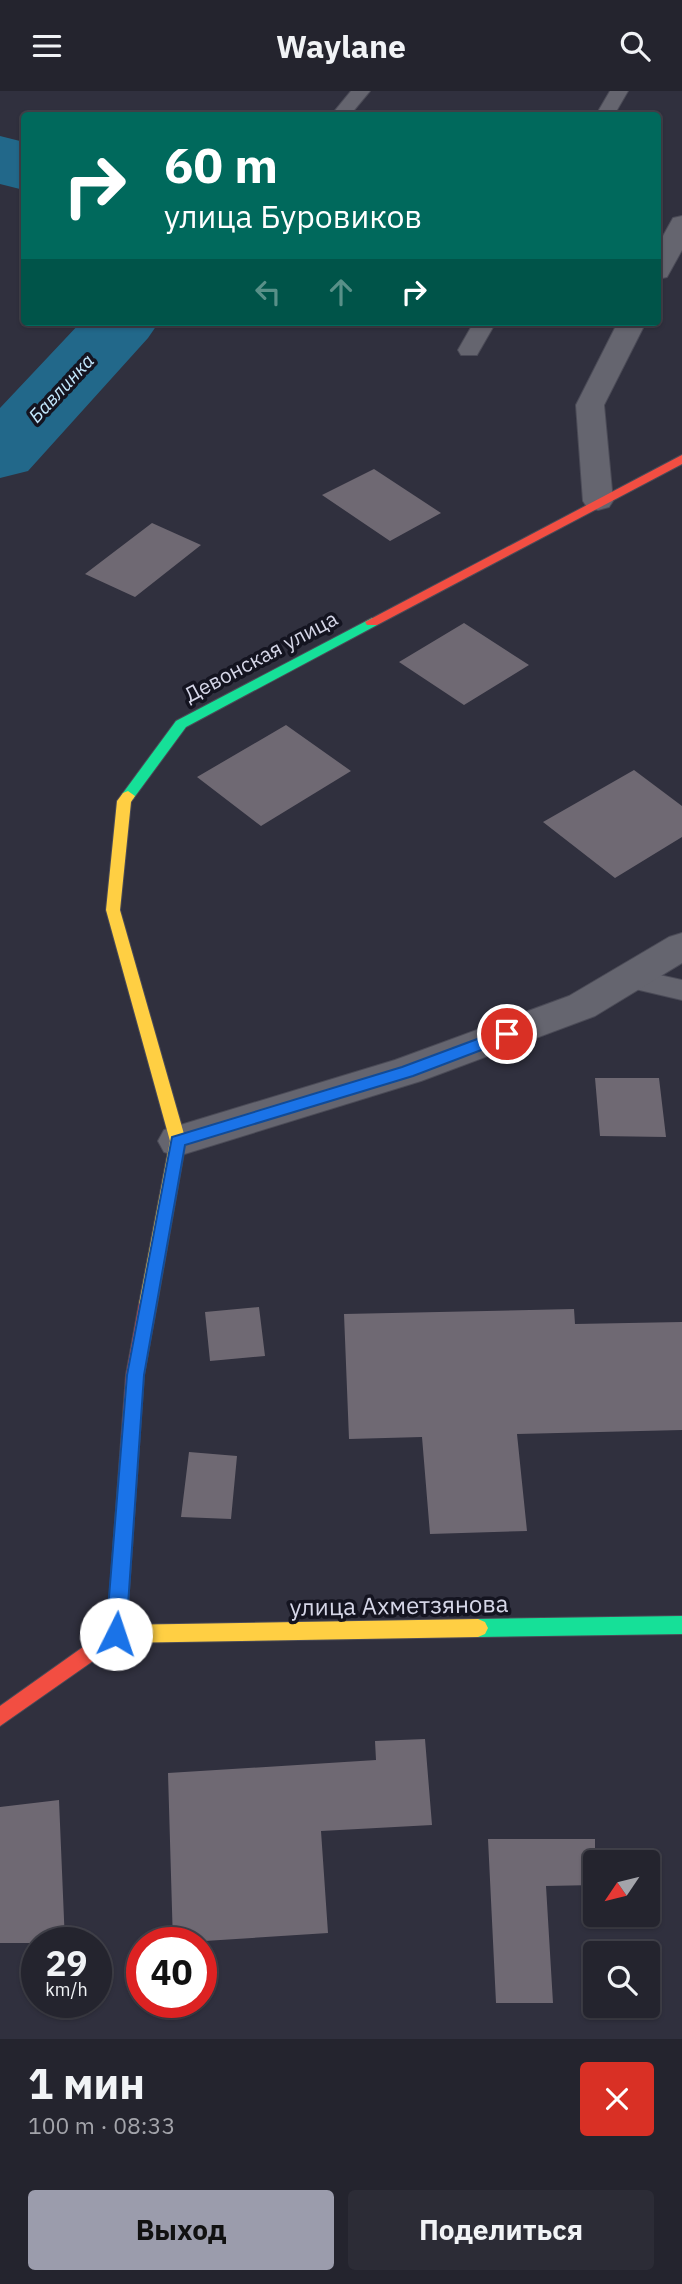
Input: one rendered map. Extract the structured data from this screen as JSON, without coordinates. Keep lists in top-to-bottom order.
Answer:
{
  "streets": {
    "street": ["Девонская улица", "улица Ахметзянова"]
  },
  "water": ["Бавлинка"],
  "north": "bottom left",
  "page": {
    "header": "Waylane",
    "turn": ["60 m", "улица Буровиков"],
    "speed": "29 km/h",
    "limit": "40",
    "heading": ["1 мин", "100 m · 08:33"],
    "buttons": ["Выход", "Поделиться"]
  }
}
